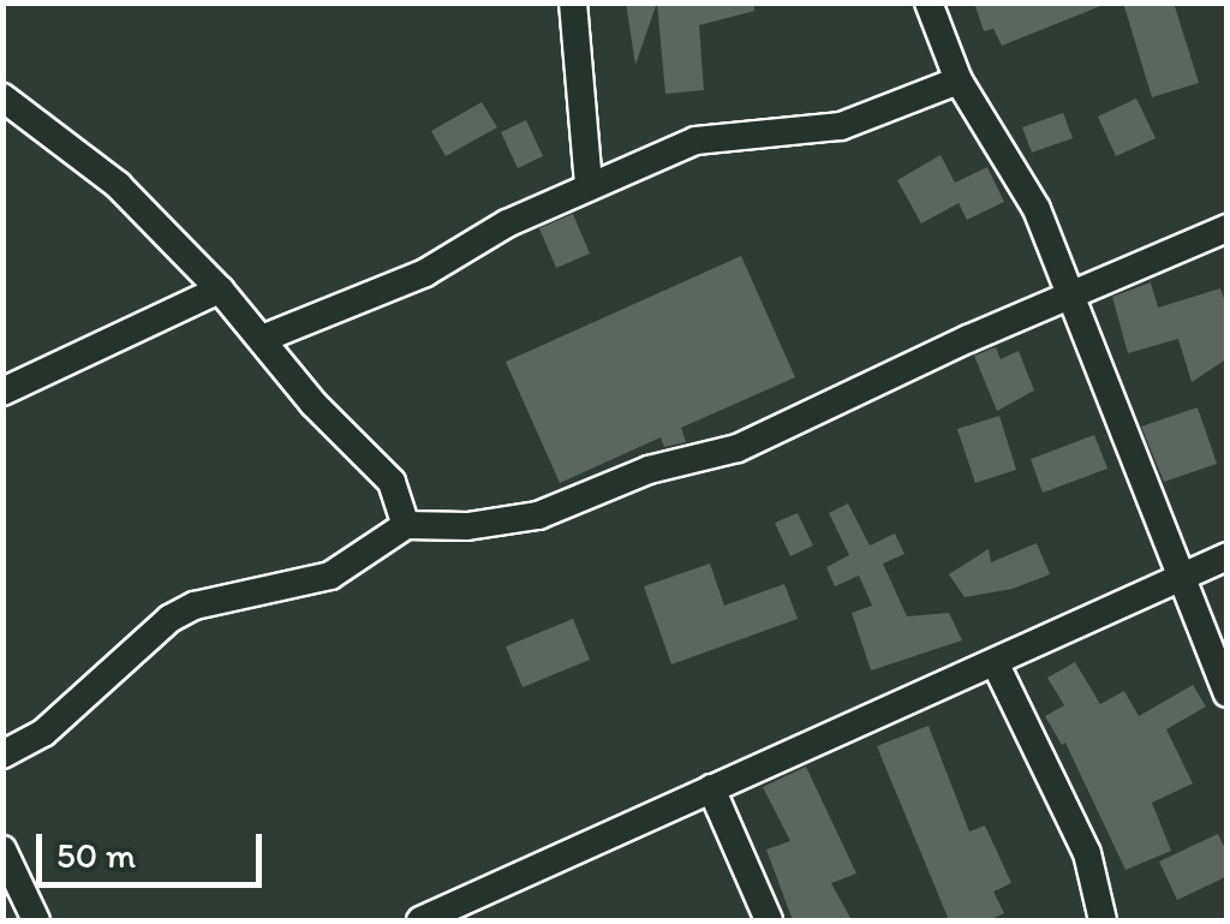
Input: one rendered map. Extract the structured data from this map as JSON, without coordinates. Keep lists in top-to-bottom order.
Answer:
{
  "scale_bar": "50 m"
}
